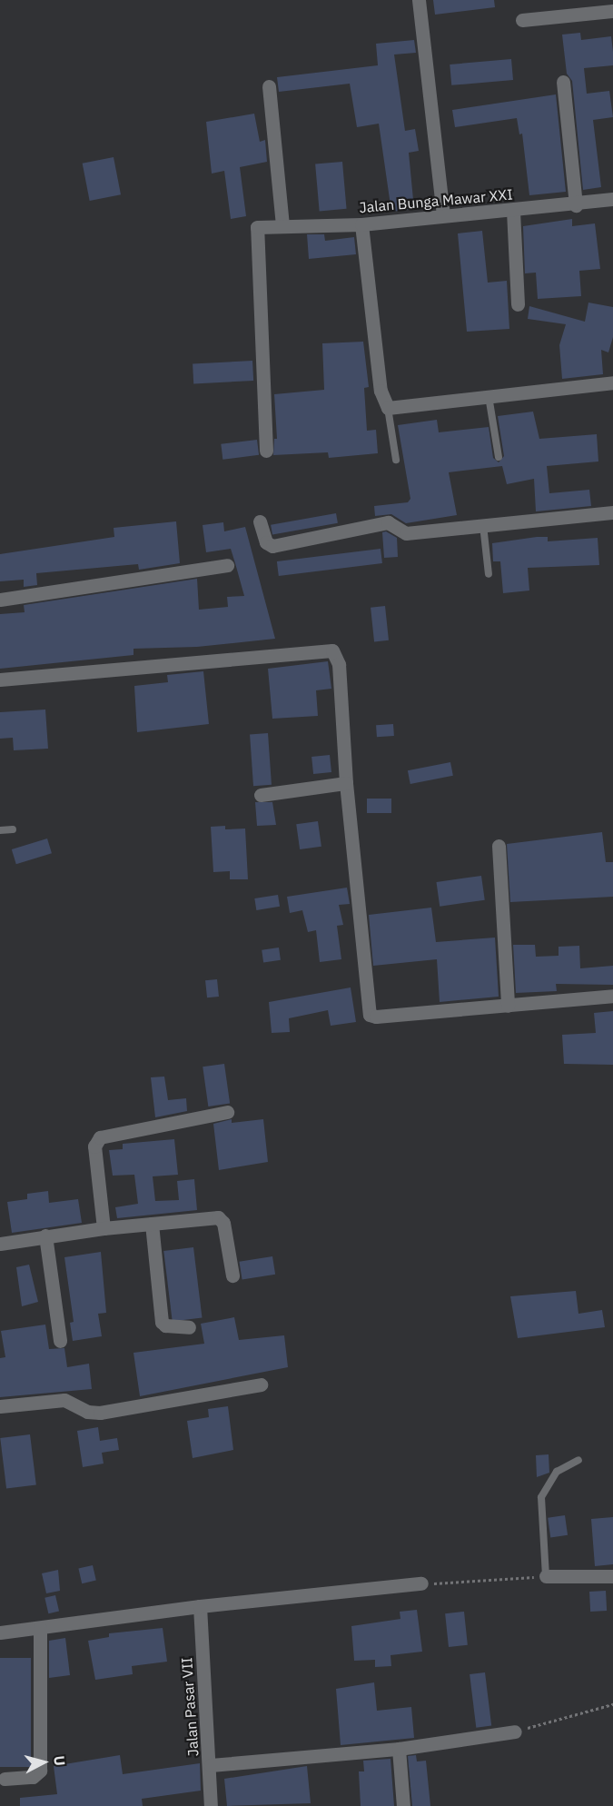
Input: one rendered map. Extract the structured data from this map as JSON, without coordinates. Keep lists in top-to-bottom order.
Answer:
{
  "streets": {
    "street": ["Jalan Bunga Mawar XXI", "Jalan Pasar VII"]
  },
  "north": "right"
}
